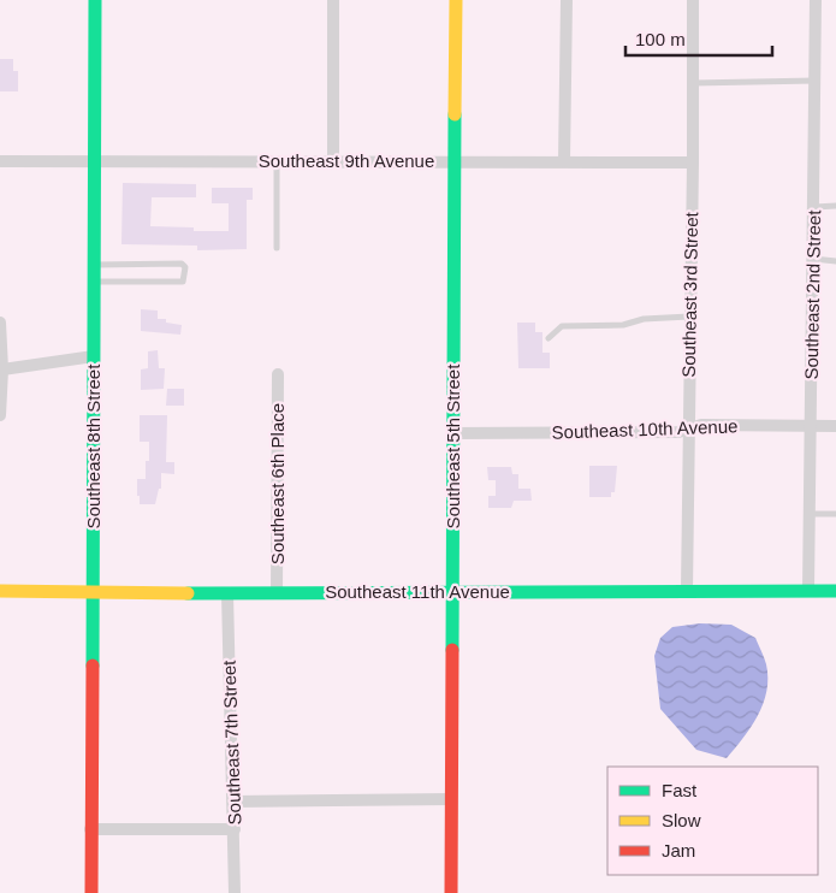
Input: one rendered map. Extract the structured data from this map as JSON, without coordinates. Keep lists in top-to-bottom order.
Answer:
{
  "streets": {
    "street": [
      "Southeast 9th Avenue",
      "Southeast 3rd Street",
      "Southeast 2nd Street",
      "Southeast 10th Avenue",
      "Southeast 8th Street",
      "Southeast 5th Street",
      "Southeast 6th Place",
      "Southeast 11th Avenue",
      "Southeast 7th Street"
    ]
  },
  "crossings": [
    ["Southeast 9th Avenue", "Southeast 3rd Street"],
    ["Southeast 9th Avenue", "Southeast 8th Street"],
    ["Southeast 9th Avenue", "Southeast 5th Street"],
    ["Southeast 3rd Street", "Southeast 10th Avenue"],
    ["Southeast 3rd Street", "Southeast 11th Avenue"],
    ["Southeast 2nd Street", "Southeast 10th Avenue"],
    ["Southeast 2nd Street", "Southeast 11th Avenue"],
    ["Southeast 10th Avenue", "Southeast 5th Street"],
    ["Southeast 8th Street", "Southeast 11th Avenue"],
    ["Southeast 5th Street", "Southeast 11th Avenue"],
    ["Southeast 6th Place", "Southeast 11th Avenue"],
    ["Southeast 11th Avenue", "Southeast 7th Street"]
  ],
  "legend": ["Fast", "Slow", "Jam"],
  "scale_bar": "100 m"
}
